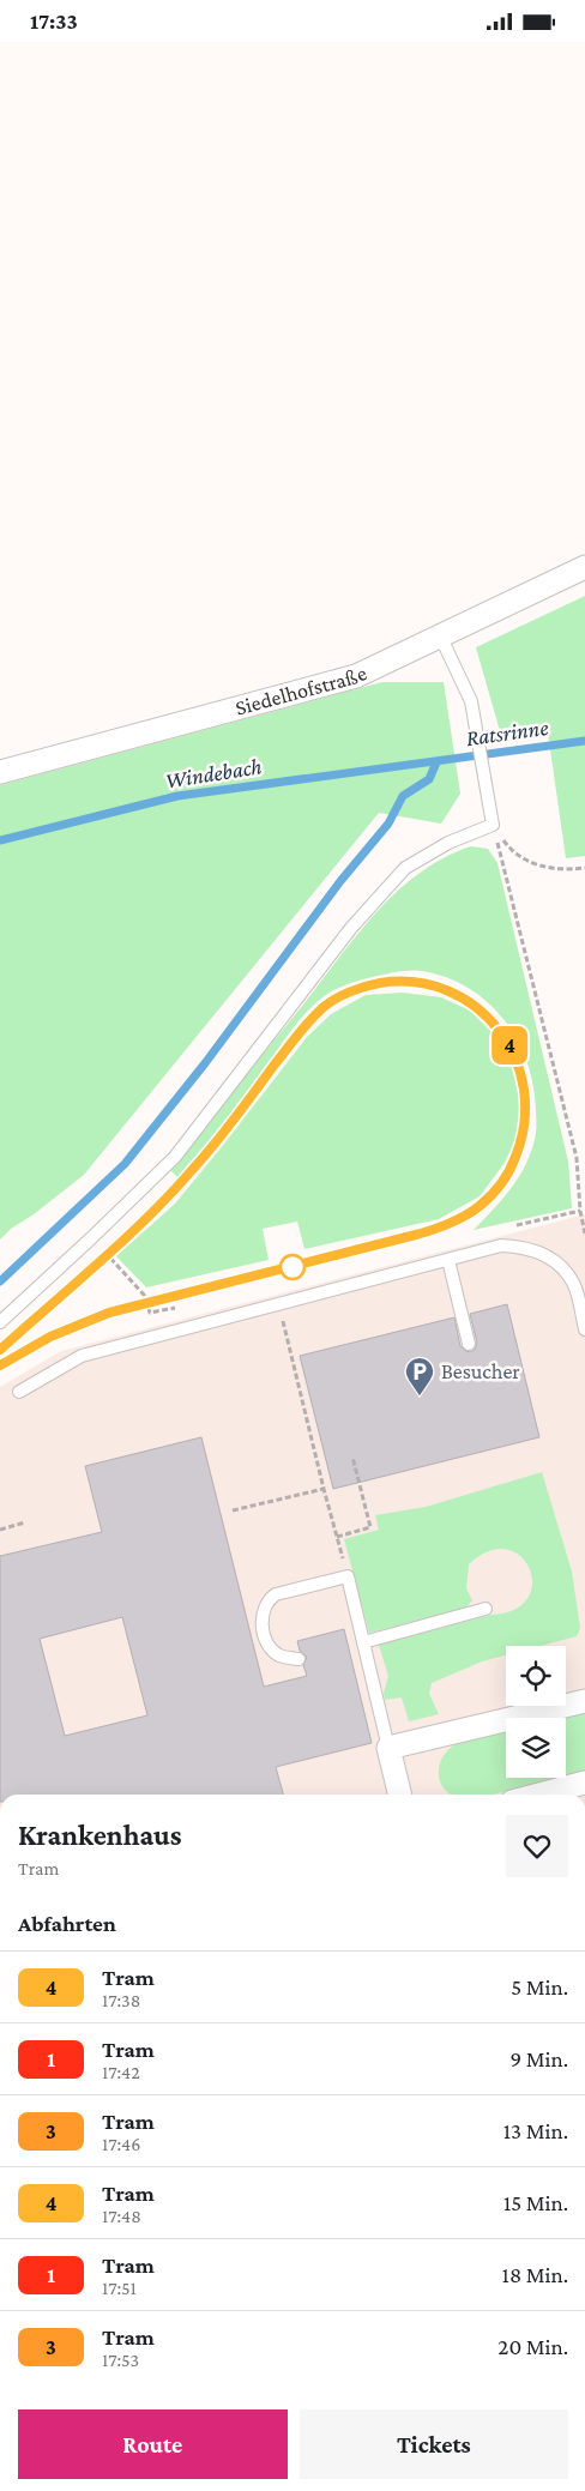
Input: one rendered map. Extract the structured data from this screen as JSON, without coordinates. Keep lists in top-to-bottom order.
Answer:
{
  "streets": {
    "street": ["Siedelhofstraße"]
  },
  "water": ["Ratsrinne", "Windebach"],
  "places": {
    "parking": ["Besucher"]
  },
  "lines": ["tram line 4"],
  "page": {
    "status": "17:33",
    "on_map": "4",
    "heading": [
      ["Krankenhaus", "Tram"],
      "Abfahrten"
    ],
    "list": [
      {
        "mark": "4",
        "name": "Tram",
        "note": "17:38",
        "value": "5 Min."
      },
      {
        "mark": "1",
        "name": "Tram",
        "note": "17:42",
        "value": "9 Min."
      },
      {
        "mark": "3",
        "name": "Tram",
        "note": "17:46",
        "value": "13 Min."
      },
      {
        "mark": "4",
        "name": "Tram",
        "note": "17:48",
        "value": "15 Min."
      },
      {
        "mark": "1",
        "name": "Tram",
        "note": "17:51",
        "value": "18 Min."
      },
      {
        "mark": "3",
        "name": "Tram",
        "note": "17:53",
        "value": "20 Min."
      }
    ],
    "buttons": ["Route", "Tickets"]
  }
}
